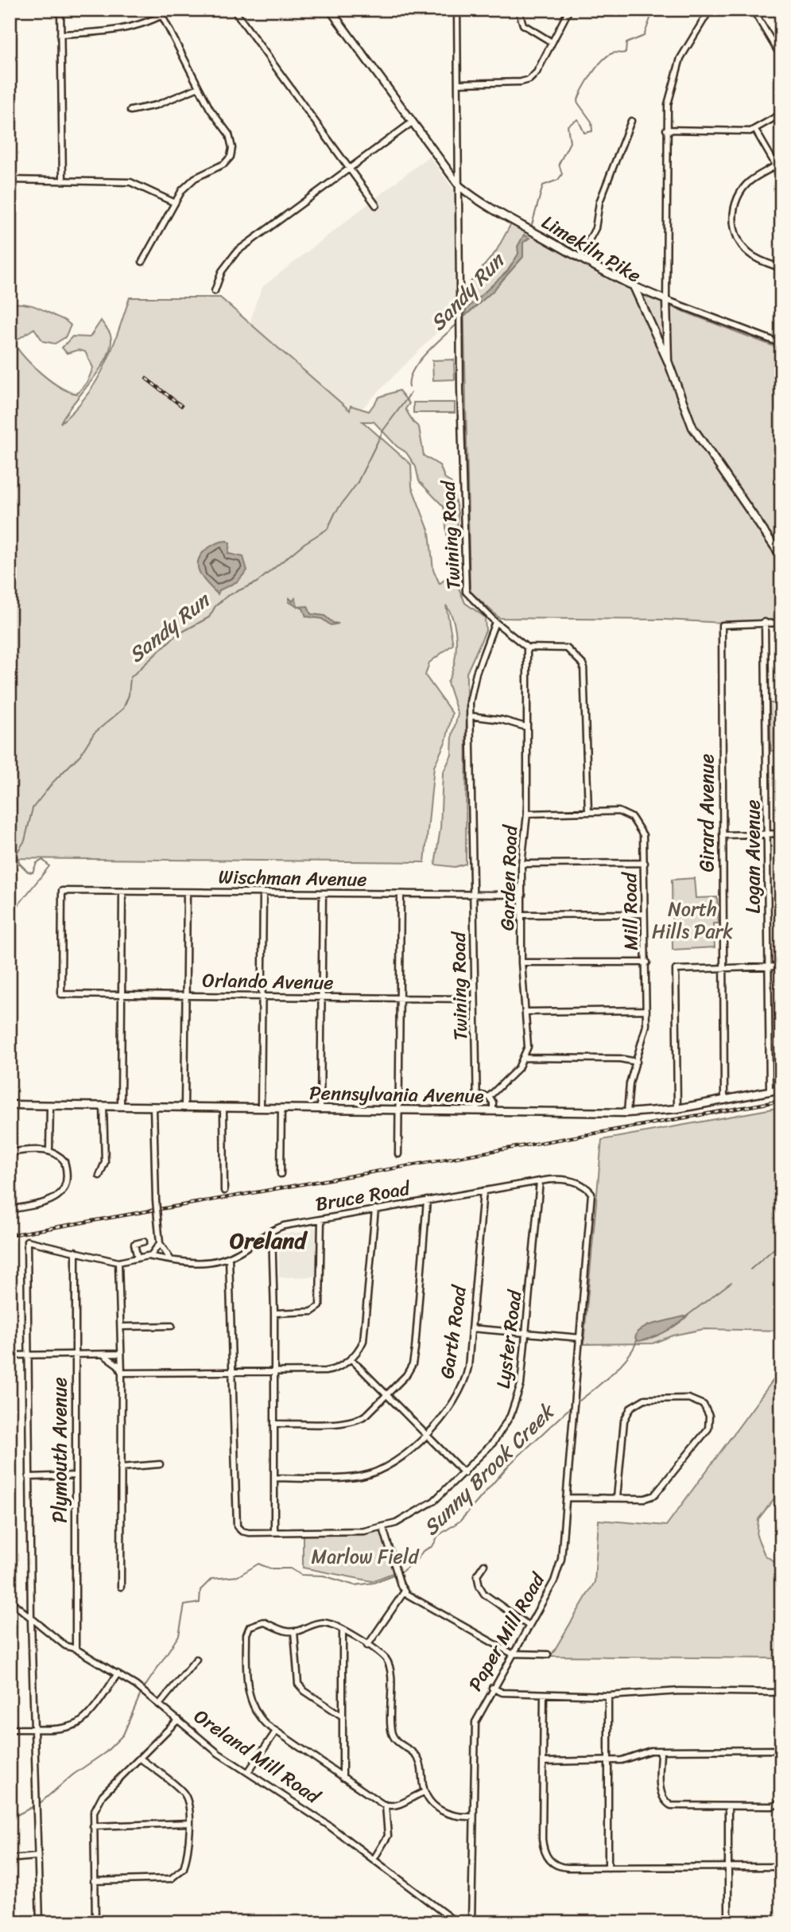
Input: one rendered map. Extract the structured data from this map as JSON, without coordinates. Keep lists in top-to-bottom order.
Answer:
{
  "streets": {
    "main road": ["Limekiln Pike", "Pennsylvania Avenue"],
    "street": [
      "Twining Road",
      "Girard Avenue",
      "Logan Avenue",
      "Wischman Avenue",
      "Garden Road",
      "Mill Road",
      "Orlando Avenue",
      "Bruce Road",
      "Garth Road",
      "Lyster Road",
      "Plymouth Avenue",
      "Paper Mill Road",
      "Oreland Mill Road"
    ]
  },
  "crossings": [
    ["Limekiln Pike", "Twining Road"],
    ["Twining Road", "Wischman Avenue"],
    ["Twining Road", "Orlando Avenue"],
    ["Twining Road", "Pennsylvania Avenue"],
    ["Girard Avenue", "Logan Avenue"],
    ["Girard Avenue", "Pennsylvania Avenue"],
    ["Logan Avenue", "Pennsylvania Avenue"],
    ["Wischman Avenue", "Garden Road"],
    ["Wischman Avenue", "Orlando Avenue"],
    ["Garden Road", "Mill Road"],
    ["Mill Road", "Pennsylvania Avenue"],
    ["Bruce Road", "Garth Road"],
    ["Bruce Road", "Lyster Road"],
    ["Bruce Road", "Paper Mill Road"],
    ["Plymouth Avenue", "Oreland Mill Road"]
  ],
  "districts": ["Oreland"],
  "water": ["Sandy Run", "Sunny Brook Creek"],
  "parks": ["North Hills Park", "Marlow Field"]
}
